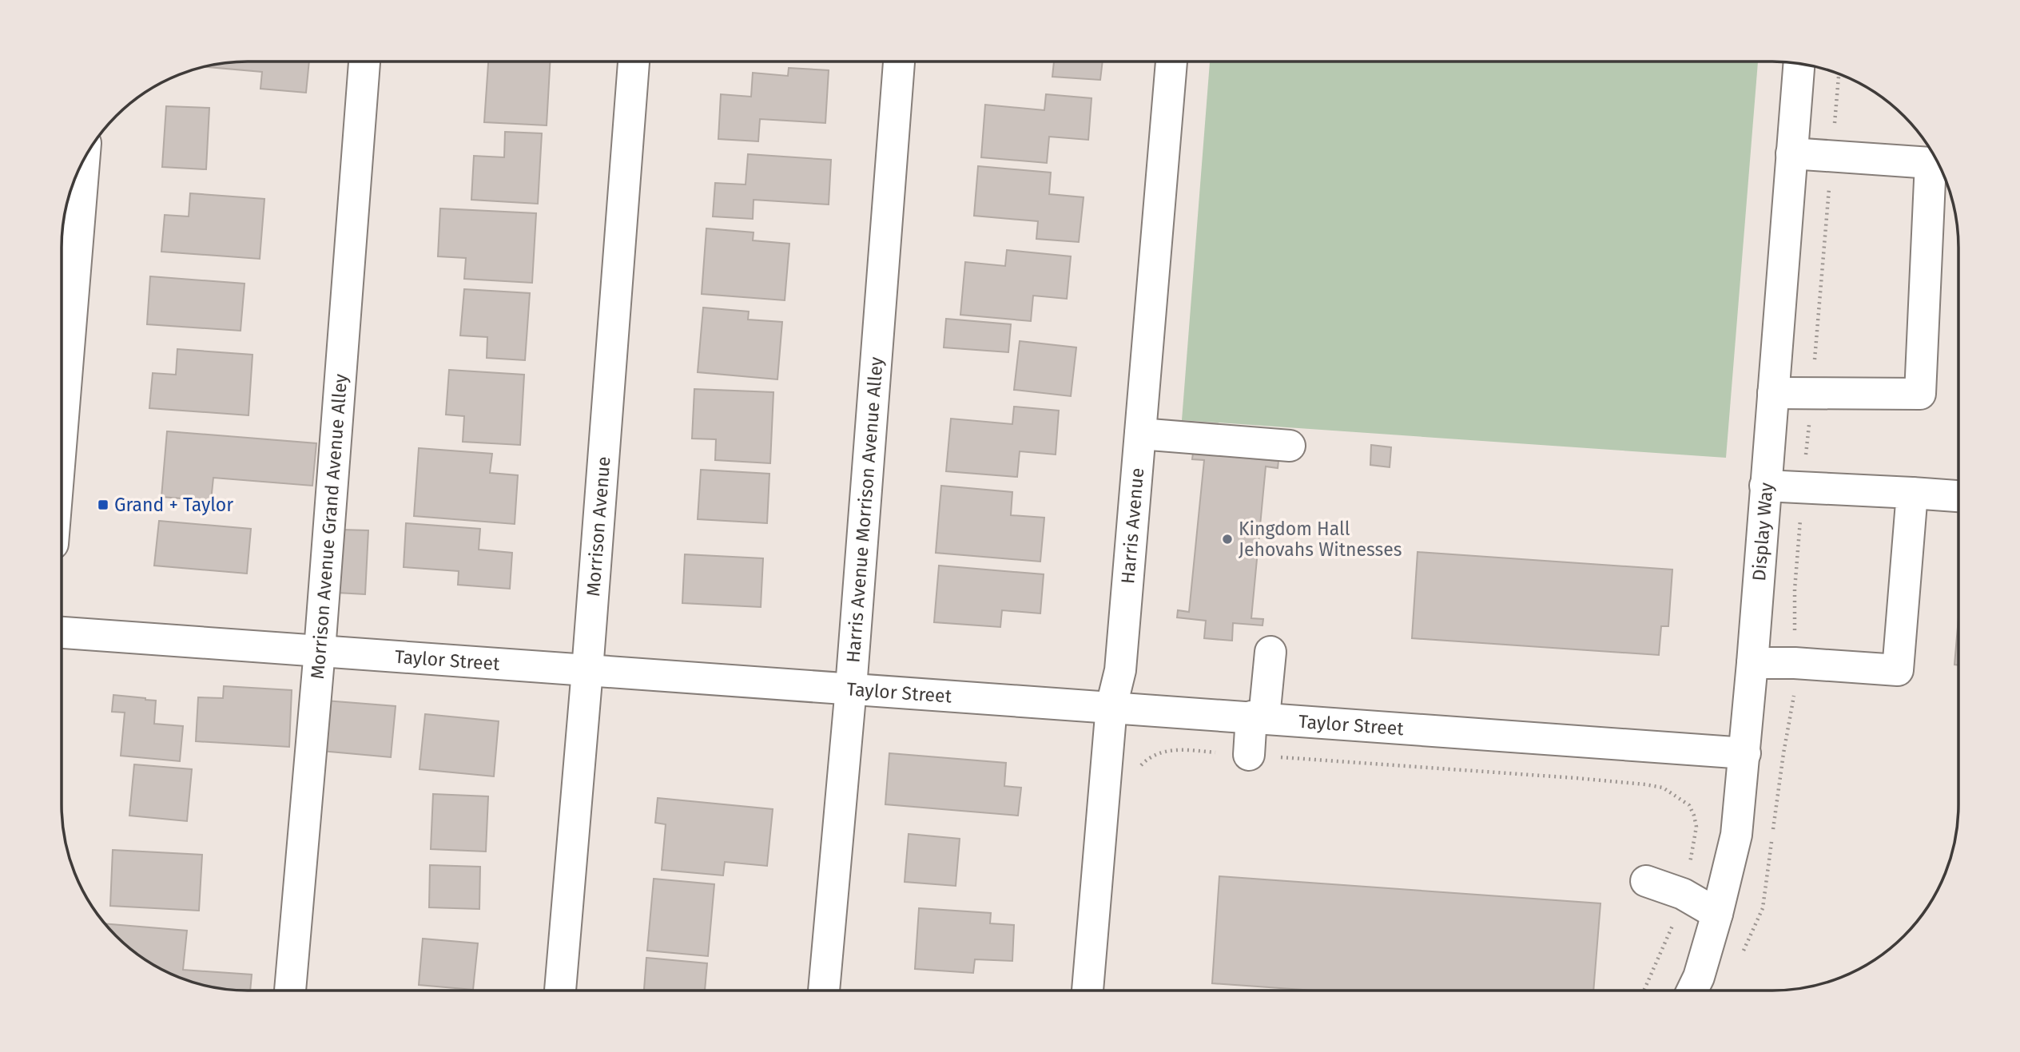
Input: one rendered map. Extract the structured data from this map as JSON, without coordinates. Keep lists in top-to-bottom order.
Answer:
{
  "streets": {
    "street": [
      "Harris Avenue Morrison Avenue Alley",
      "Morrison Avenue Grand Avenue Alley",
      "Morrison Avenue",
      "Harris Avenue",
      "Display Way",
      "Taylor Street"
    ]
  },
  "crossings": [
    ["Harris Avenue Morrison Avenue Alley", "Taylor Street"],
    ["Morrison Avenue Grand Avenue Alley", "Taylor Street"],
    ["Morrison Avenue", "Taylor Street"],
    ["Harris Avenue", "Taylor Street"],
    ["Display Way", "Taylor Street"]
  ],
  "places": {
    "transit": ["Grand + Taylor"],
    "other": ["Kingdom Hall Jehovahs Witnesses"]
  }
}
